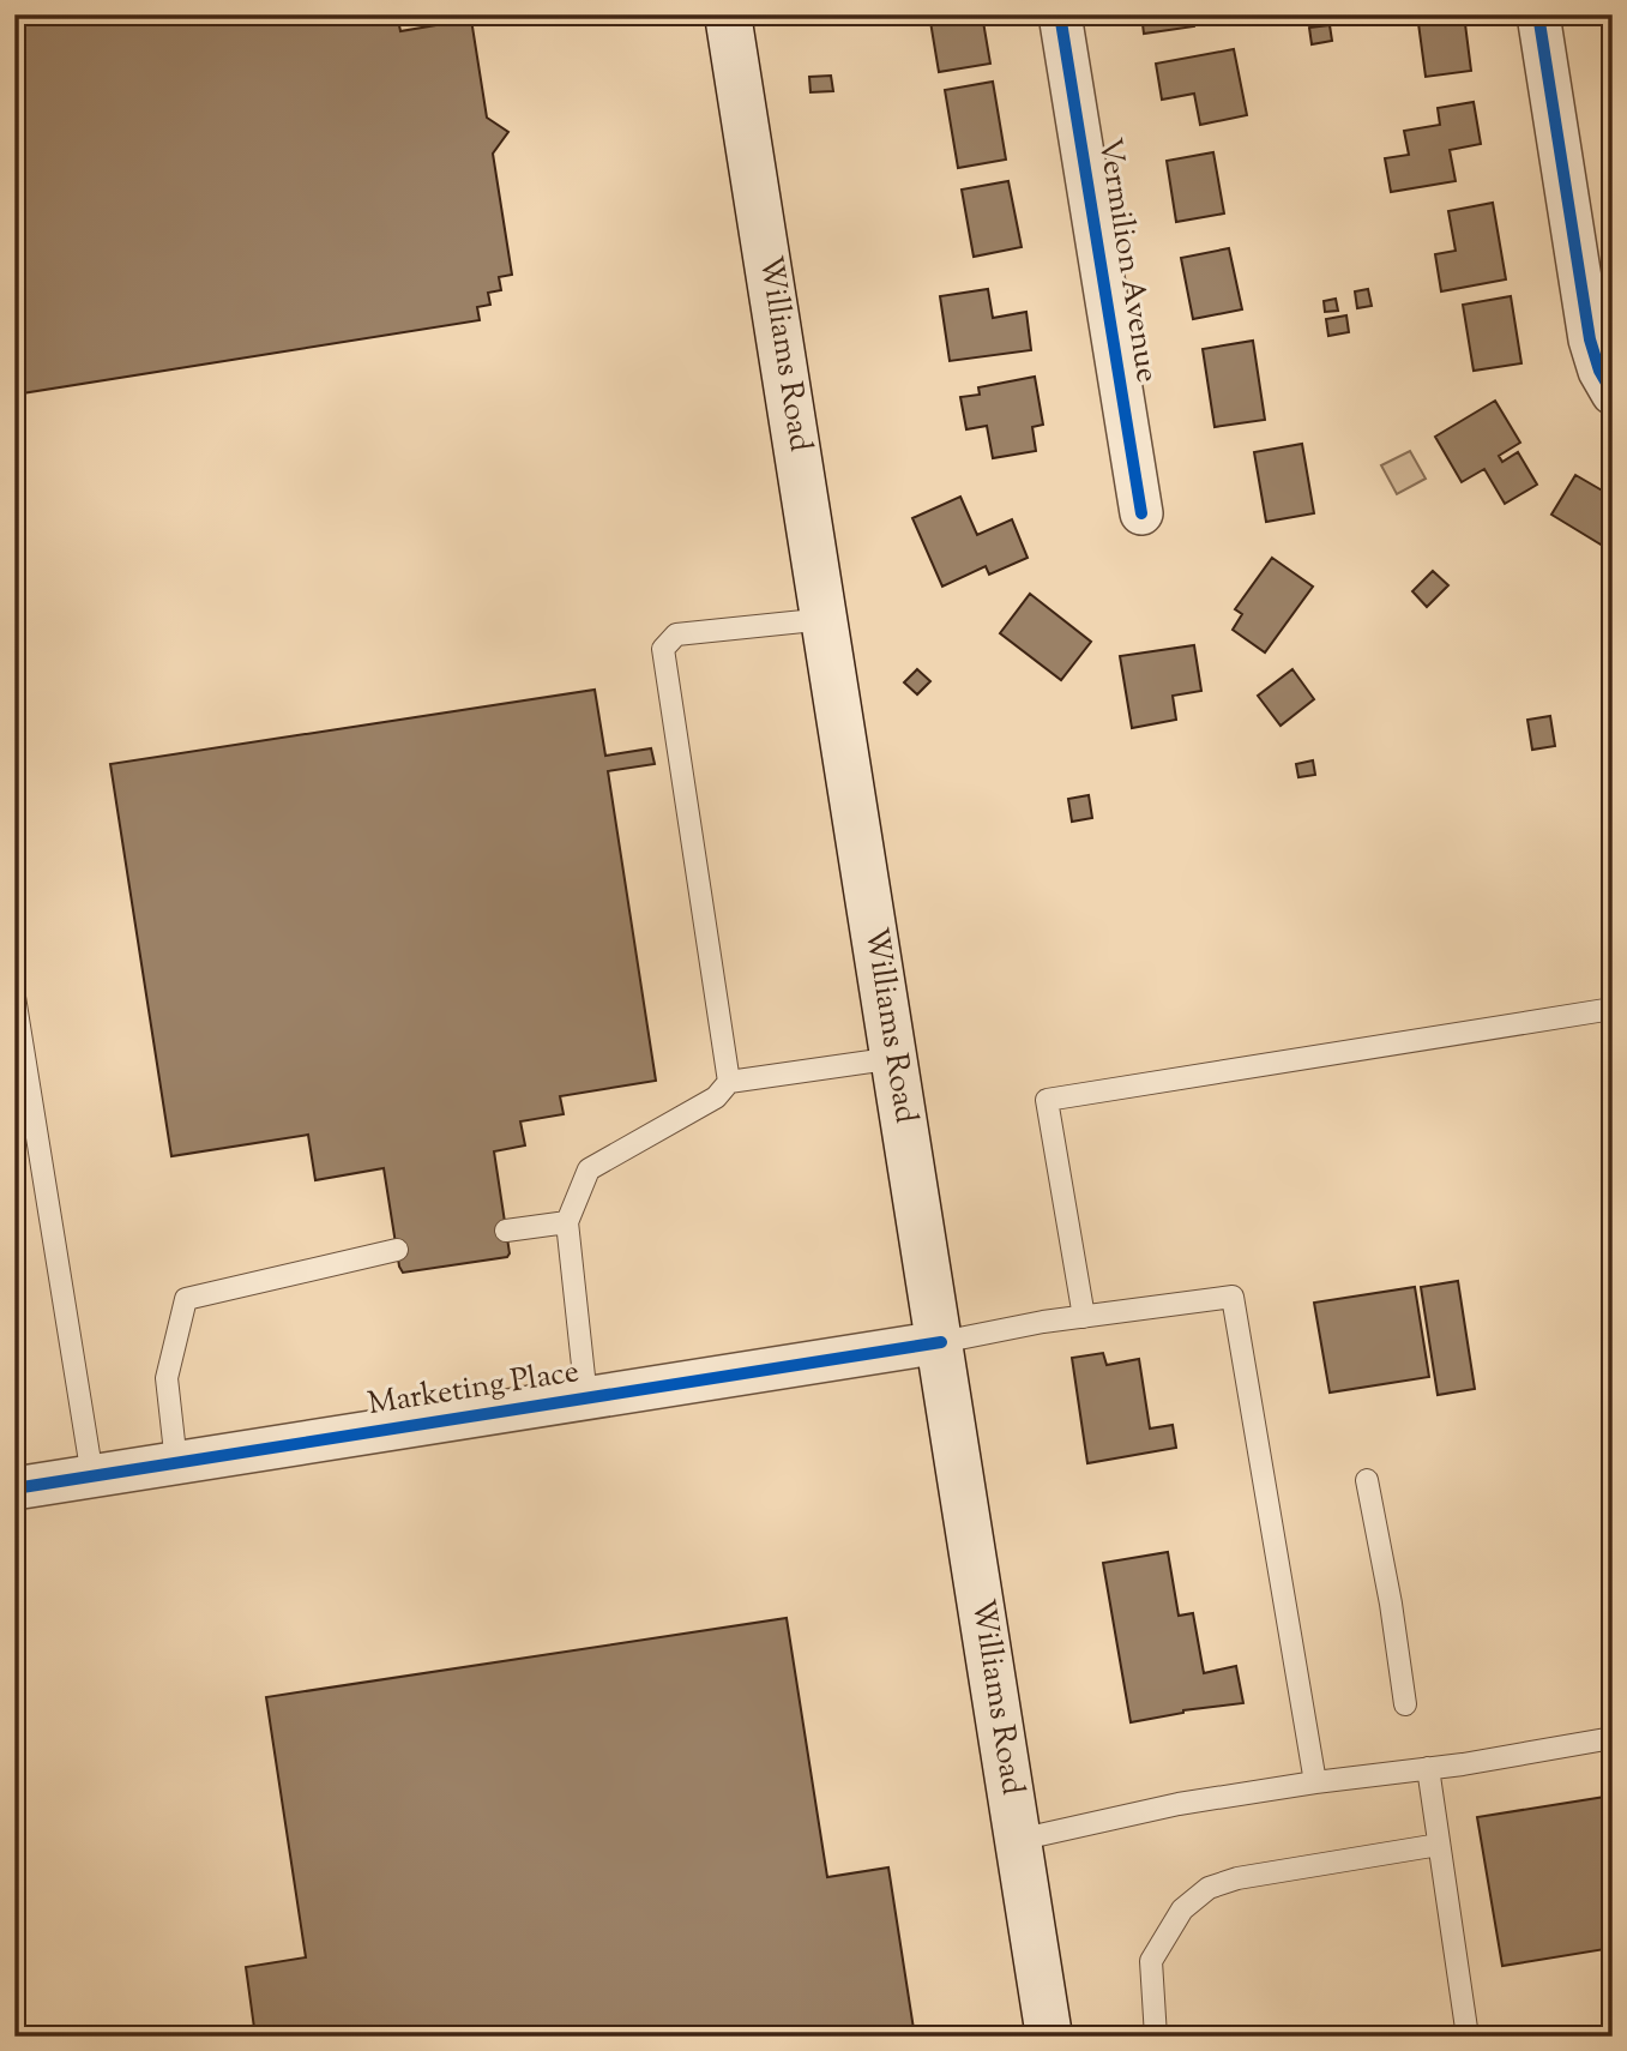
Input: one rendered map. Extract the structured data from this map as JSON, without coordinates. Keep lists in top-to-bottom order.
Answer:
{
  "streets": {
    "main road": ["Williams Road"],
    "street": ["Vermilion Avenue", "Marketing Place"]
  },
  "crossings": [
    ["Williams Road", "Marketing Place"]
  ]
}
